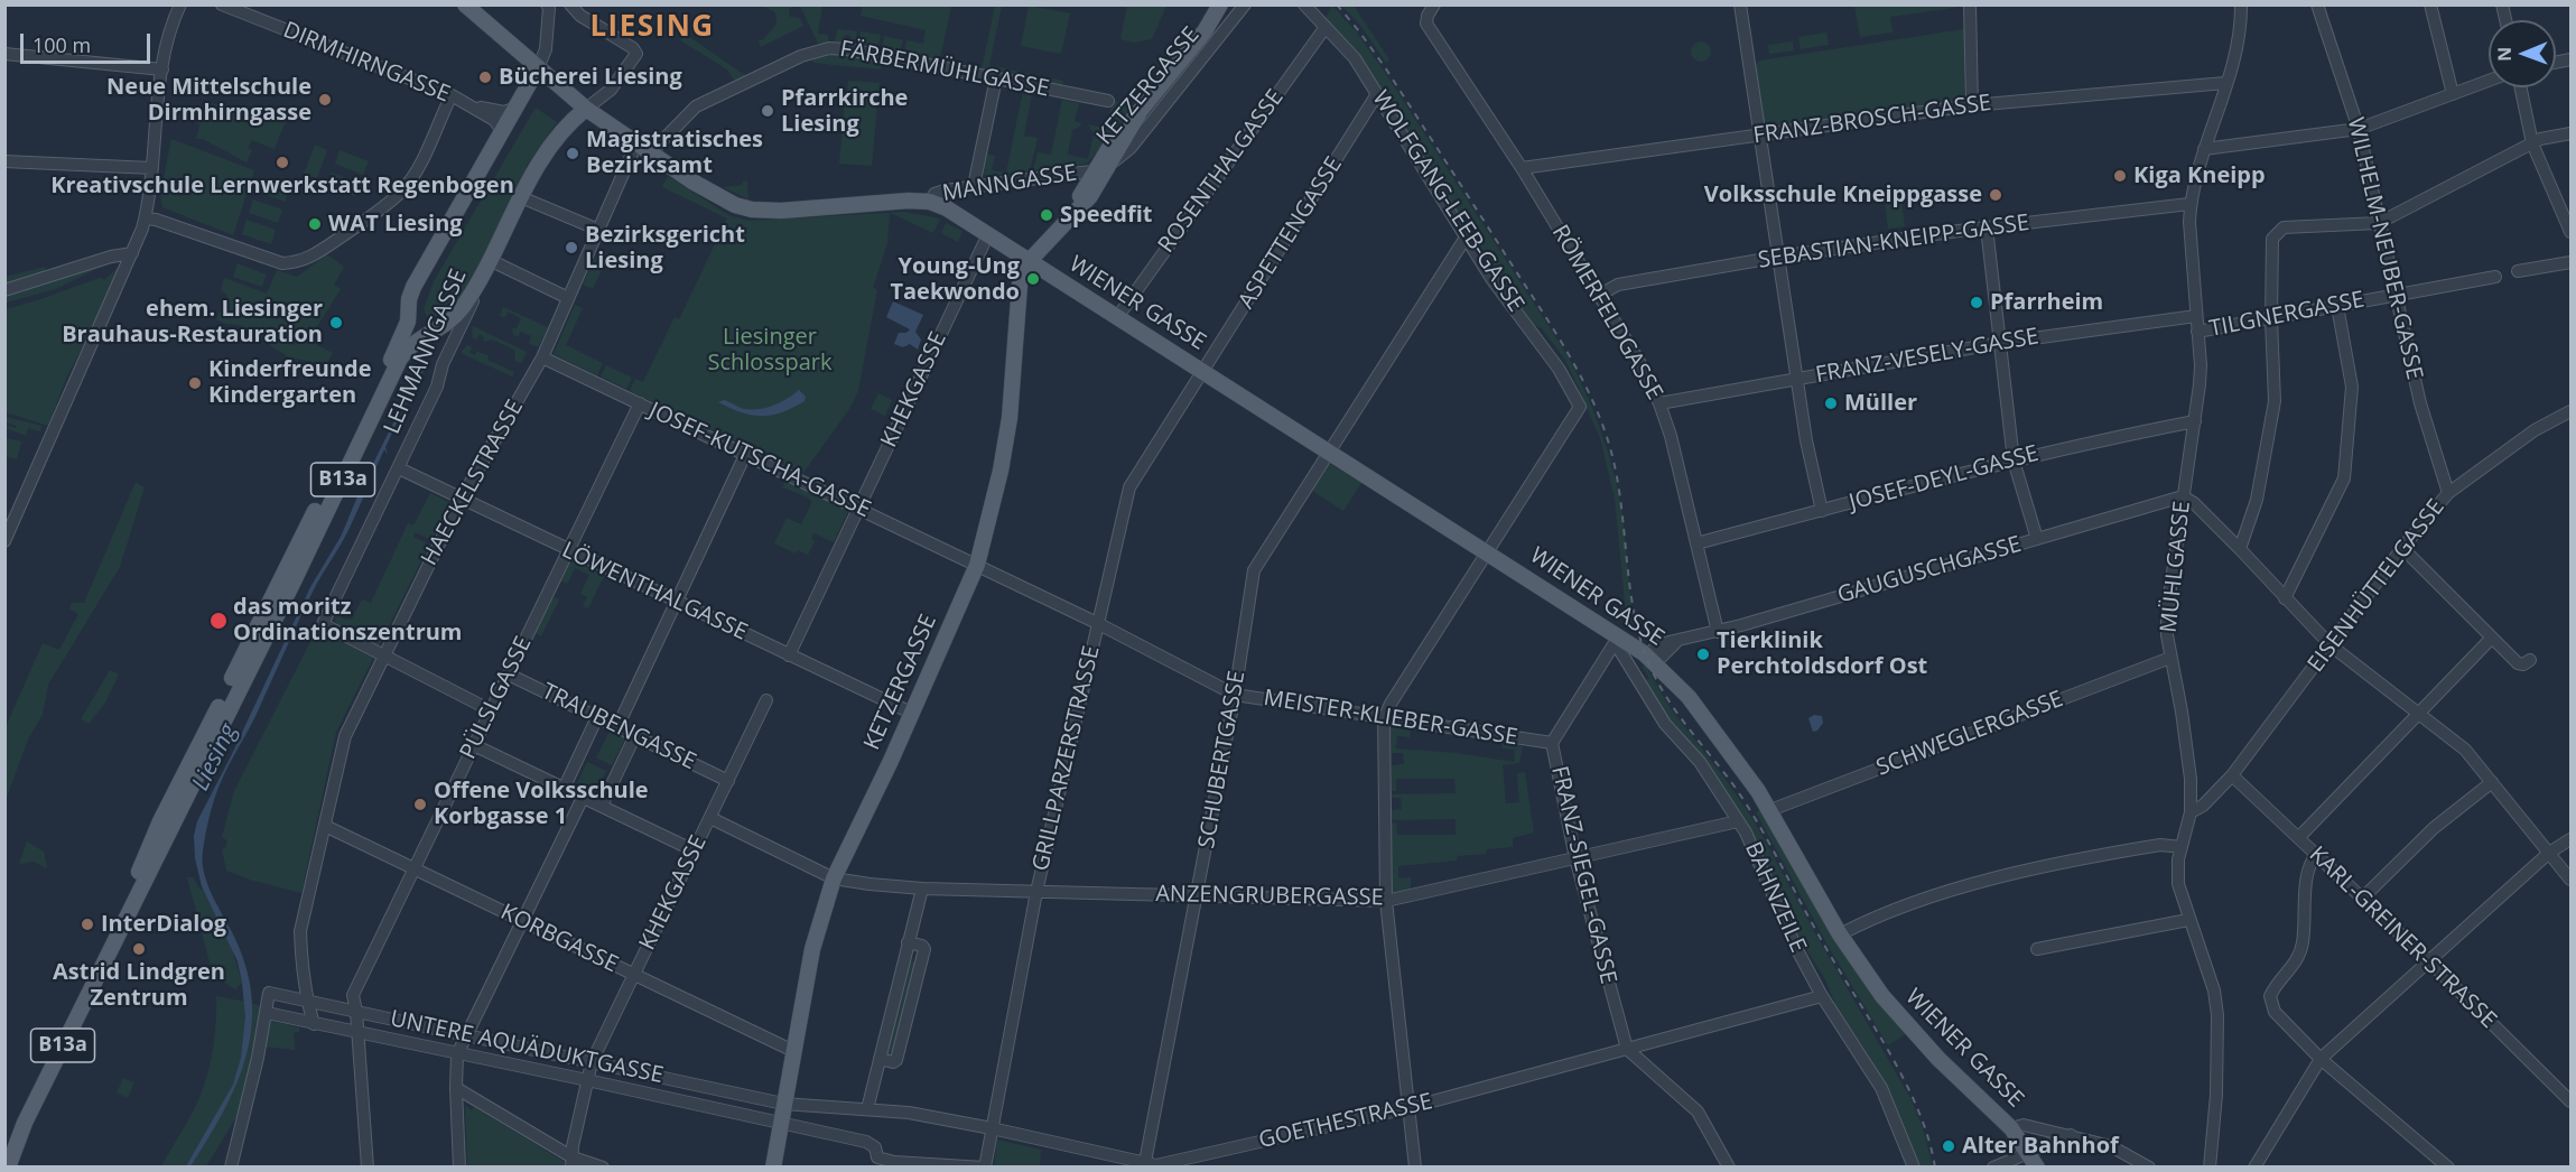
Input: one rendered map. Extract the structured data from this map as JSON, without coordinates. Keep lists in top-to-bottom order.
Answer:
{
  "streets": {
    "main road": [
      "KETZERGASSE",
      "WIENER GASSE",
      "LEHMANNGASSE",
      "B13a"
    ],
    "street": [
      "DIRMHIRNGASSE",
      "FÄRBERMÜHLGASSE",
      "FRANZ-BROSCH-GASSE",
      "ROSENTHALGASSE",
      "MANNGASSE",
      "WOLFGANG-LEEB-GASSE",
      "ASPETTENGASSE",
      "SEBASTIAN-KNEIPP-GASSE",
      "WILHELM-NEUBER-GASSE",
      "RÖMERFELDGASSE",
      "TILGNERGASSE",
      "FRANZ-VESELY-GASSE",
      "KHEKGASSE",
      "JOSEF-KUTSCHA-GASSE",
      "JOSEF-DEYL-GASSE",
      "HAECKELSTRASSE",
      "MÜHLGASSE",
      "GAUGUSCHGASSE",
      "EISENHÜTTELGASSE",
      "LÖWENTHALGASSE",
      "PÜLSLGASSE",
      "MEISTER-KLIEBER-GASSE",
      "TRAUBENGASSE",
      "SCHWEGLERGASSE",
      "GRILLPARZERSTRASSE",
      "SCHUBERTGASSE",
      "FRANZ-SIEGEL-GASSE",
      "ANZENGRUBERGASSE",
      "BAHNZEILE",
      "KARL-GREINER-STRASSE",
      "KORBGASSE",
      "UNTERE AQUÄDUKTGASSE",
      "GOETHESTRASSE"
    ]
  },
  "crossings": [
    ["KETZERGASSE", "MANNGASSE"],
    ["KETZERGASSE", "WIENER GASSE"],
    ["KETZERGASSE", "JOSEF-KUTSCHA-GASSE"],
    ["KETZERGASSE", "LÖWENTHALGASSE"],
    ["KETZERGASSE", "MEISTER-KLIEBER-GASSE"],
    ["KETZERGASSE", "ANZENGRUBERGASSE"],
    ["KETZERGASSE", "KORBGASSE"],
    ["KETZERGASSE", "UNTERE AQUÄDUKTGASSE"],
    ["KETZERGASSE", "GOETHESTRASSE"],
    ["FRANZ-BROSCH-GASSE", "RÖMERFELDGASSE"],
    ["FRANZ-BROSCH-GASSE", "MÜHLGASSE"],
    ["ROSENTHALGASSE", "WOLFGANG-LEEB-GASSE"],
    ["ROSENTHALGASSE", "WIENER GASSE"],
    ["MANNGASSE", "WIENER GASSE"],
    ["WOLFGANG-LEEB-GASSE", "ASPETTENGASSE"],
    ["WOLFGANG-LEEB-GASSE", "WIENER GASSE"],
    ["WOLFGANG-LEEB-GASSE", "SCHUBERTGASSE"],
    ["ASPETTENGASSE", "WIENER GASSE"],
    ["ASPETTENGASSE", "GRILLPARZERSTRASSE"],
    ["SEBASTIAN-KNEIPP-GASSE", "RÖMERFELDGASSE"],
    ["SEBASTIAN-KNEIPP-GASSE", "MÜHLGASSE"],
    ["WILHELM-NEUBER-GASSE", "TILGNERGASSE"],
    ["WILHELM-NEUBER-GASSE", "EISENHÜTTELGASSE"],
    ["WIENER GASSE", "KHEKGASSE"],
    ["WIENER GASSE", "GAUGUSCHGASSE"],
    ["WIENER GASSE", "SCHWEGLERGASSE"],
    ["WIENER GASSE", "GRILLPARZERSTRASSE"],
    ["WIENER GASSE", "SCHUBERTGASSE"],
    ["WIENER GASSE", "FRANZ-SIEGEL-GASSE"],
    ["WIENER GASSE", "BAHNZEILE"],
    ["RÖMERFELDGASSE", "FRANZ-VESELY-GASSE"],
    ["RÖMERFELDGASSE", "JOSEF-DEYL-GASSE"],
    ["RÖMERFELDGASSE", "GAUGUSCHGASSE"],
    ["TILGNERGASSE", "MÜHLGASSE"],
    ["LEHMANNGASSE", "B13a"],
    ["LEHMANNGASSE", "HAECKELSTRASSE"],
    ["LEHMANNGASSE", "LÖWENTHALGASSE"],
    ["FRANZ-VESELY-GASSE", "MÜHLGASSE"],
    ["KHEKGASSE", "JOSEF-KUTSCHA-GASSE"],
    ["KHEKGASSE", "LÖWENTHALGASSE"],
    ["KHEKGASSE", "TRAUBENGASSE"],
    ["KHEKGASSE", "ANZENGRUBERGASSE"],
    ["KHEKGASSE", "KORBGASSE"],
    ["KHEKGASSE", "UNTERE AQUÄDUKTGASSE"],
    ["JOSEF-KUTSCHA-GASSE", "HAECKELSTRASSE"],
    ["JOSEF-KUTSCHA-GASSE", "PÜLSLGASSE"],
    ["JOSEF-KUTSCHA-GASSE", "MEISTER-KLIEBER-GASSE"],
    ["JOSEF-DEYL-GASSE", "MÜHLGASSE"],
    ["HAECKELSTRASSE", "LÖWENTHALGASSE"],
    ["HAECKELSTRASSE", "KORBGASSE"],
    ["HAECKELSTRASSE", "UNTERE AQUÄDUKTGASSE"],
    ["MÜHLGASSE", "GAUGUSCHGASSE"],
    ["MÜHLGASSE", "EISENHÜTTELGASSE"],
    ["MÜHLGASSE", "SCHWEGLERGASSE"],
    ["EISENHÜTTELGASSE", "KARL-GREINER-STRASSE"],
    ["LÖWENTHALGASSE", "PÜLSLGASSE"],
    ["PÜLSLGASSE", "TRAUBENGASSE"],
    ["PÜLSLGASSE", "KORBGASSE"],
    ["PÜLSLGASSE", "UNTERE AQUÄDUKTGASSE"],
    ["MEISTER-KLIEBER-GASSE", "GRILLPARZERSTRASSE"],
    ["MEISTER-KLIEBER-GASSE", "SCHUBERTGASSE"],
    ["MEISTER-KLIEBER-GASSE", "FRANZ-SIEGEL-GASSE"],
    ["GRILLPARZERSTRASSE", "ANZENGRUBERGASSE"],
    ["GRILLPARZERSTRASSE", "GOETHESTRASSE"],
    ["SCHUBERTGASSE", "ANZENGRUBERGASSE"],
    ["SCHUBERTGASSE", "GOETHESTRASSE"],
    ["FRANZ-SIEGEL-GASSE", "ANZENGRUBERGASSE"],
    ["FRANZ-SIEGEL-GASSE", "BAHNZEILE"],
    ["FRANZ-SIEGEL-GASSE", "GOETHESTRASSE"],
    ["ANZENGRUBERGASSE", "BAHNZEILE"],
    ["BAHNZEILE", "GOETHESTRASSE"],
    ["UNTERE AQUÄDUKTGASSE", "GOETHESTRASSE"]
  ],
  "districts": ["LIESING"],
  "water": ["Liesing"],
  "parks": ["Liesinger Schlosspark"],
  "places": [
    "Bücherei Liesing",
    "Neue Mittelschule Dirmhirngasse",
    "Pfarrkirche Liesing",
    "Magistratisches Bezirksamt",
    "Kreativschule Lernwerkstatt Regenbogen",
    "Kiga Kneipp",
    "Volksschule Kneippgasse",
    "Speedfit",
    "WAT Liesing",
    "Bezirksgericht Liesing",
    "Young-Ung Taekwondo",
    "Pfarrheim",
    "ehem. Liesinger Brauhaus-Restauration",
    "Kinderfreunde Kindergarten",
    "Müller",
    "das moritz Ordinationszentrum",
    "Tierklinik Perchtoldsdorf Ost",
    "Offene Volksschule Korbgasse 1",
    "InterDialog",
    "Astrid Lindgren Zentrum",
    "Alter Bahnhof"
  ],
  "scale_bar": "100 m",
  "north": "left"
}
